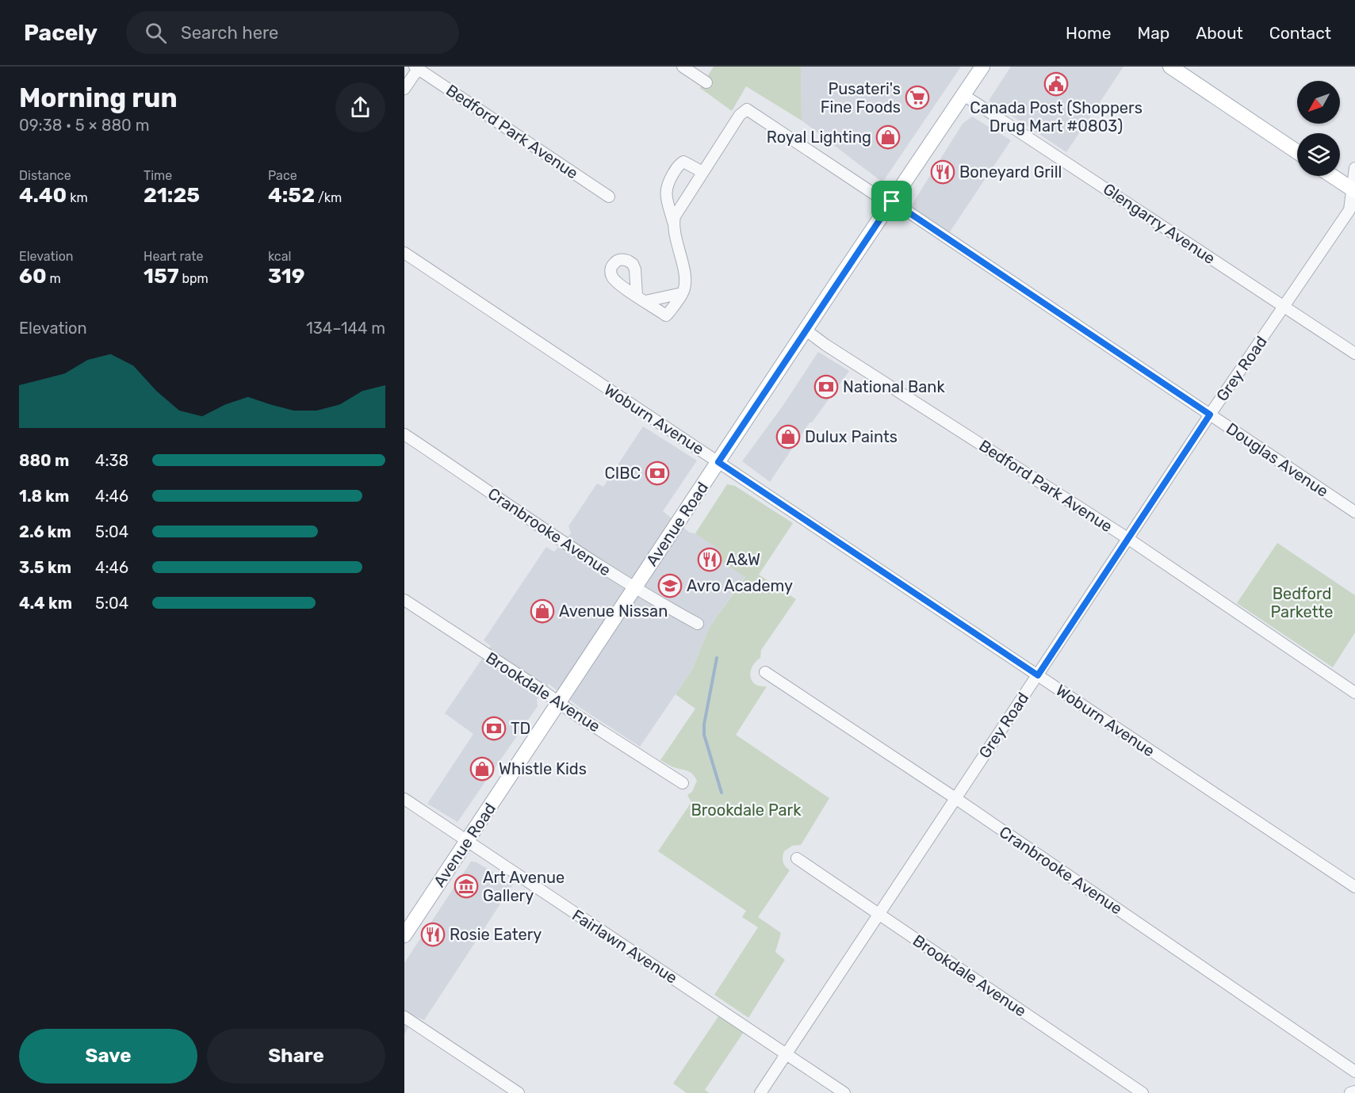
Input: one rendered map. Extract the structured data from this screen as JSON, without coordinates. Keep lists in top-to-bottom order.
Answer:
{
  "streets": {
    "main road": ["Avenue Road"],
    "street": [
      "Bedford Park Avenue",
      "Glengarry Avenue",
      "Grey Road",
      "Woburn Avenue",
      "Douglas Avenue",
      "Cranbrooke Avenue",
      "Brookdale Avenue",
      "Fairlawn Avenue"
    ]
  },
  "crossings": [
    ["Bedford Park Avenue", "Grey Road"],
    ["Bedford Park Avenue", "Avenue Road"],
    ["Glengarry Avenue", "Grey Road"],
    ["Glengarry Avenue", "Avenue Road"],
    ["Grey Road", "Woburn Avenue"],
    ["Grey Road", "Douglas Avenue"],
    ["Grey Road", "Cranbrooke Avenue"],
    ["Grey Road", "Brookdale Avenue"],
    ["Grey Road", "Fairlawn Avenue"],
    ["Woburn Avenue", "Avenue Road"],
    ["Douglas Avenue", "Avenue Road"],
    ["Avenue Road", "Cranbrooke Avenue"],
    ["Avenue Road", "Brookdale Avenue"],
    ["Avenue Road", "Fairlawn Avenue"]
  ],
  "parks": ["Bedford Parkette", "Brookdale Park"],
  "places": {
    "public building": ["Canada Post (Shoppers Drug Mart #0803)"],
    "supermarket": ["Pusateri's Fine Foods"],
    "shop": [
      "Royal Lighting",
      "Dulux Paints",
      "Avenue Nissan",
      "Whistle Kids"
    ],
    "restaurant": ["Boneyard Grill", "A&W", "Rosie Eatery"],
    "bank": ["National Bank", "CIBC", "TD"],
    "school or university": ["Avro Academy"],
    "museum": ["Art Avenue Gallery"]
  },
  "north": "bottom left",
  "page": {
    "header": "Pacely",
    "search": "Search here",
    "nav": [
      "Home",
      "Map",
      "About",
      "Contact"
    ],
    "heading": ["Morning run", "09:38 · 5 × 880 m"],
    "stats": [
      ["Distance", "4.40 km"],
      ["Time", "21:25"],
      ["Pace", "4:52 /km"],
      ["Elevation", "60 m"],
      ["Heart rate", "157 bpm"],
      ["kcal", "319"]
    ],
    "chart": ["Elevation", "134–144 m"],
    "list": [
      {
        "name": "880 m",
        "note": "4:38"
      },
      {
        "name": "1.8 km",
        "note": "4:46"
      },
      {
        "name": "2.6 km",
        "note": "5:04"
      },
      {
        "name": "3.5 km",
        "note": "4:46"
      },
      {
        "name": "4.4 km",
        "note": "5:04"
      }
    ],
    "buttons": ["Save", "Share"]
  }
}
